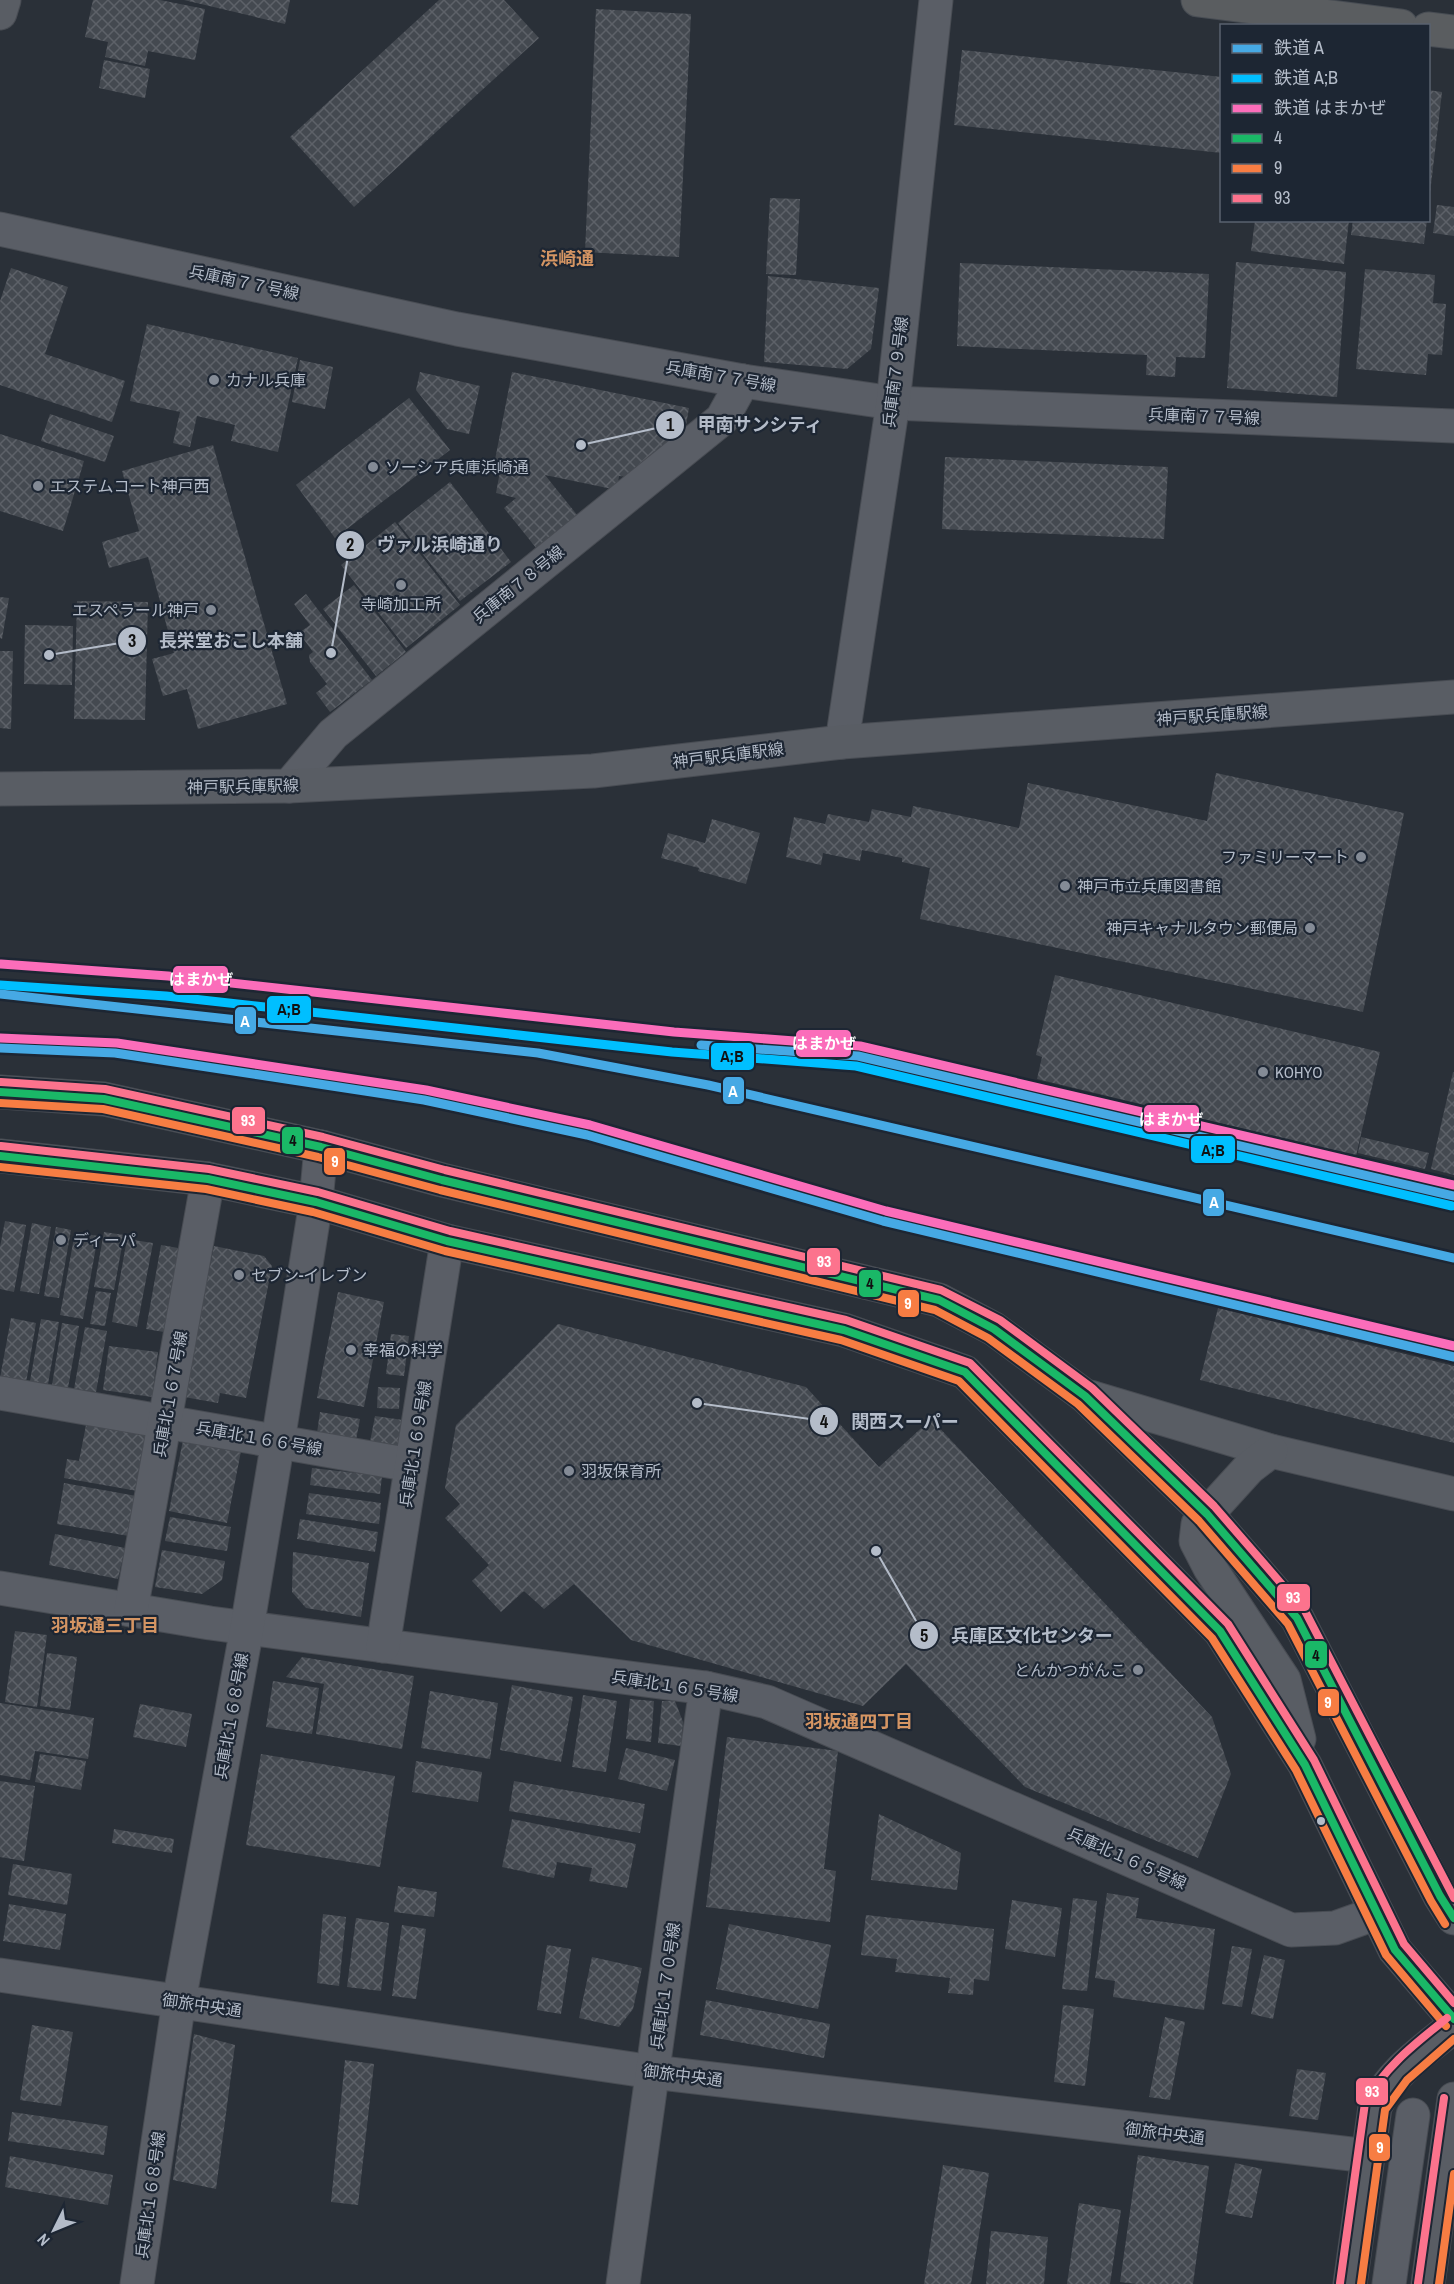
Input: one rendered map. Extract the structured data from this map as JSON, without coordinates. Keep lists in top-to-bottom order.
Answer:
{
  "streets": {
    "street": [
      "兵庫南７７号線",
      "兵庫南７９号線",
      "兵庫南７８号線",
      "神戸駅兵庫駅線",
      "兵庫北１６７号線",
      "兵庫北１６６号線",
      "兵庫北１６９号線",
      "兵庫北１６５号線",
      "兵庫北１６８号線",
      "兵庫北１７０号線",
      "御旅中央通"
    ]
  },
  "crossings": [
    ["兵庫南７７号線", "兵庫南７９号線"],
    ["兵庫南７７号線", "兵庫南７８号線"],
    ["兵庫南７９号線", "神戸駅兵庫駅線"],
    ["兵庫南７８号線", "神戸駅兵庫駅線"],
    ["兵庫北１６７号線", "兵庫北１６６号線"],
    ["兵庫北１６７号線", "兵庫北１６５号線"],
    ["兵庫北１６６号線", "兵庫北１６９号線"],
    ["兵庫北１６６号線", "兵庫北１６８号線"],
    ["兵庫北１６９号線", "兵庫北１６５号線"],
    ["兵庫北１６５号線", "兵庫北１６８号線"],
    ["兵庫北１６５号線", "兵庫北１７０号線"],
    ["兵庫北１６８号線", "御旅中央通"],
    ["兵庫北１７０号線", "御旅中央通"]
  ],
  "districts": ["浜崎通", "羽坂通三丁目", "羽坂通四丁目"],
  "places": [
    "カナル兵庫",
    "甲南サンシティ",
    "ソーシア兵庫浜崎通",
    "エステムコート神戸西",
    "寺崎加工所",
    "エスペラール神戸",
    "ヴァル浜崎通り",
    "長栄堂おこし本舗",
    "ファミリーマート",
    "神戸市立兵庫図書館",
    "神戸キャナルタウン郵便局",
    "KOHYO",
    "ディーパ",
    "セブン-イレブン",
    "幸福の科学",
    "関西スーパー",
    "羽坂保育所",
    "兵庫区文化センター",
    "とんかつがんこ"
  ],
  "lines": [
    "rail line はまかぜ",
    "rail line A;B",
    "rail line A",
    "transit line 93",
    "transit line 4",
    "transit line 9"
  ],
  "legend": [
    "鉄道 A",
    "鉄道 A;B",
    "鉄道 はまかぜ",
    "4",
    "9",
    "93"
  ],
  "north": "bottom left"
}
